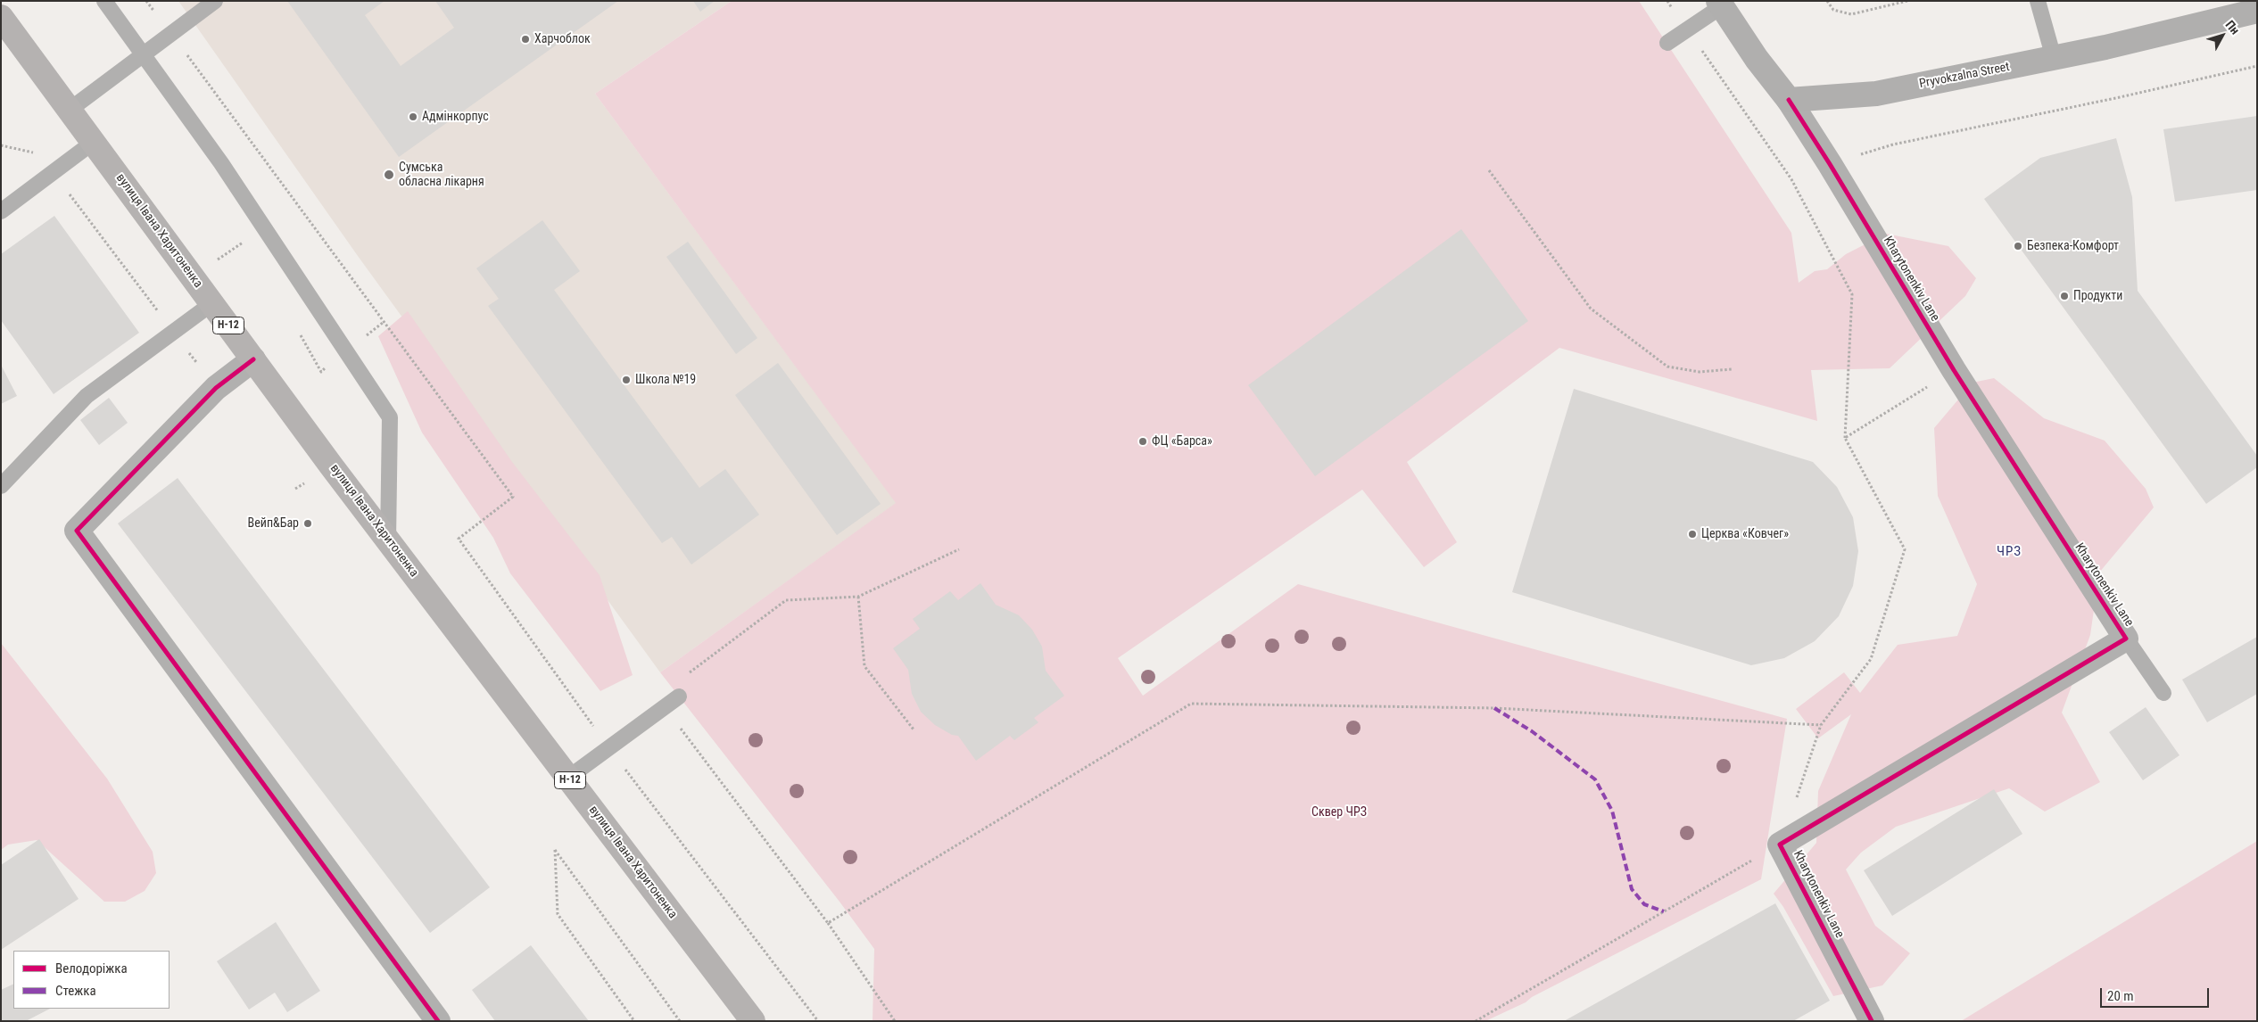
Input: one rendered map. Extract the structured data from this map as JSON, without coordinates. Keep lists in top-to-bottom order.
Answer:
{
  "streets": {
    "main road": ["Pryvokzalna Street", "вулиця Івана Харитоненка", "Н-12"],
    "street": ["Kharytonenkiv Lane"]
  },
  "crossings": [
    ["Pryvokzalna Street", "Kharytonenkiv Lane"]
  ],
  "districts": ["ЧРЗ"],
  "parks": ["Сквер ЧРЗ"],
  "places": [
    "Харчоблок",
    "Адмінкорпус",
    "Сумська обласна лікарня",
    "Безпека-Комфорт",
    "Продукти",
    "Школа №19",
    "ФЦ «Барса»",
    "Вейп&Бар",
    "Церква «Ковчег»"
  ],
  "legend": ["Велодоріжка", "Стежка"],
  "scale_bar": "20 m",
  "north": "top right"
}
